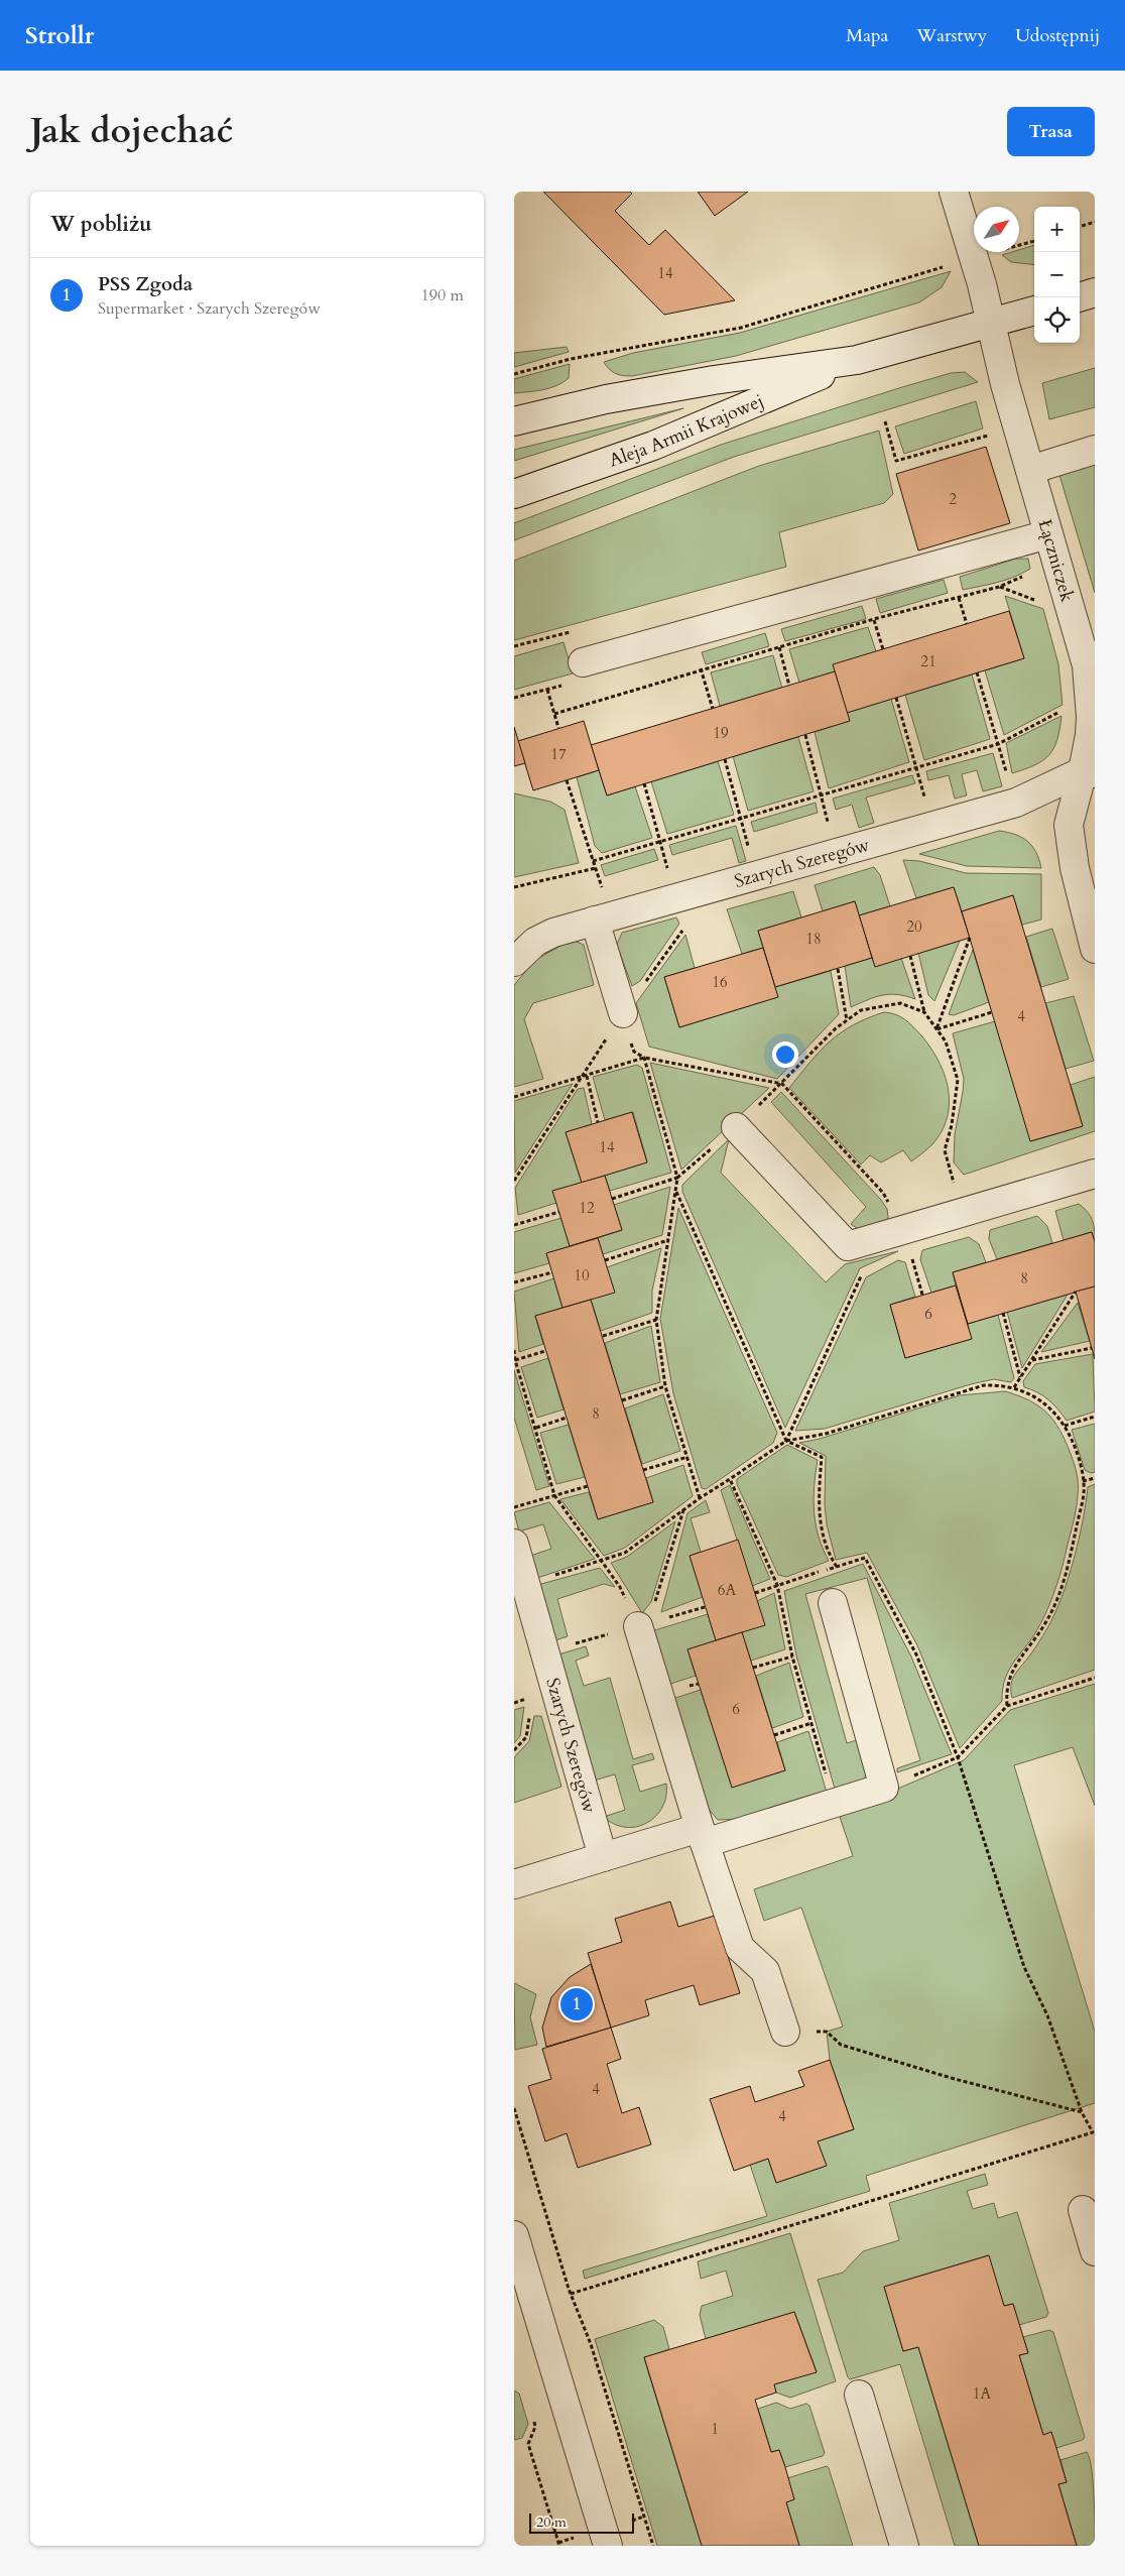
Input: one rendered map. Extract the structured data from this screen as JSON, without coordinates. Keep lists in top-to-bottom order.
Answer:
{
  "streets": {
    "street": ["Aleja Armii Krajowej", "Łączniczek", "Szarych Szeregów"]
  },
  "crossings": [
    ["Aleja Armii Krajowej", "Łączniczek"],
    ["Łączniczek", "Szarych Szeregów"]
  ],
  "house_numbers": [
    "14",
    "2",
    "21",
    "19",
    "17",
    "20",
    "18",
    "16",
    "4",
    "14",
    "12",
    "10",
    "8",
    "6",
    "8",
    "6A",
    "6",
    "4",
    "4",
    "1A",
    "1"
  ],
  "scale_bar": "20 m",
  "north": "top right",
  "page": {
    "header": "Strollr",
    "nav": ["Mapa", "Warstwy", "Udostępnij"],
    "title": "Jak dojechać",
    "buttons": "Trasa",
    "heading": "W pobliżu",
    "map_buttons": ["+", "−"],
    "list": [
      {
        "mark": "1",
        "name": "PSS Zgoda",
        "note": "Supermarket · Szarych Szeregów",
        "value": "190 m"
      }
    ],
    "pins": "1",
    "scale": "20 m"
  }
}
